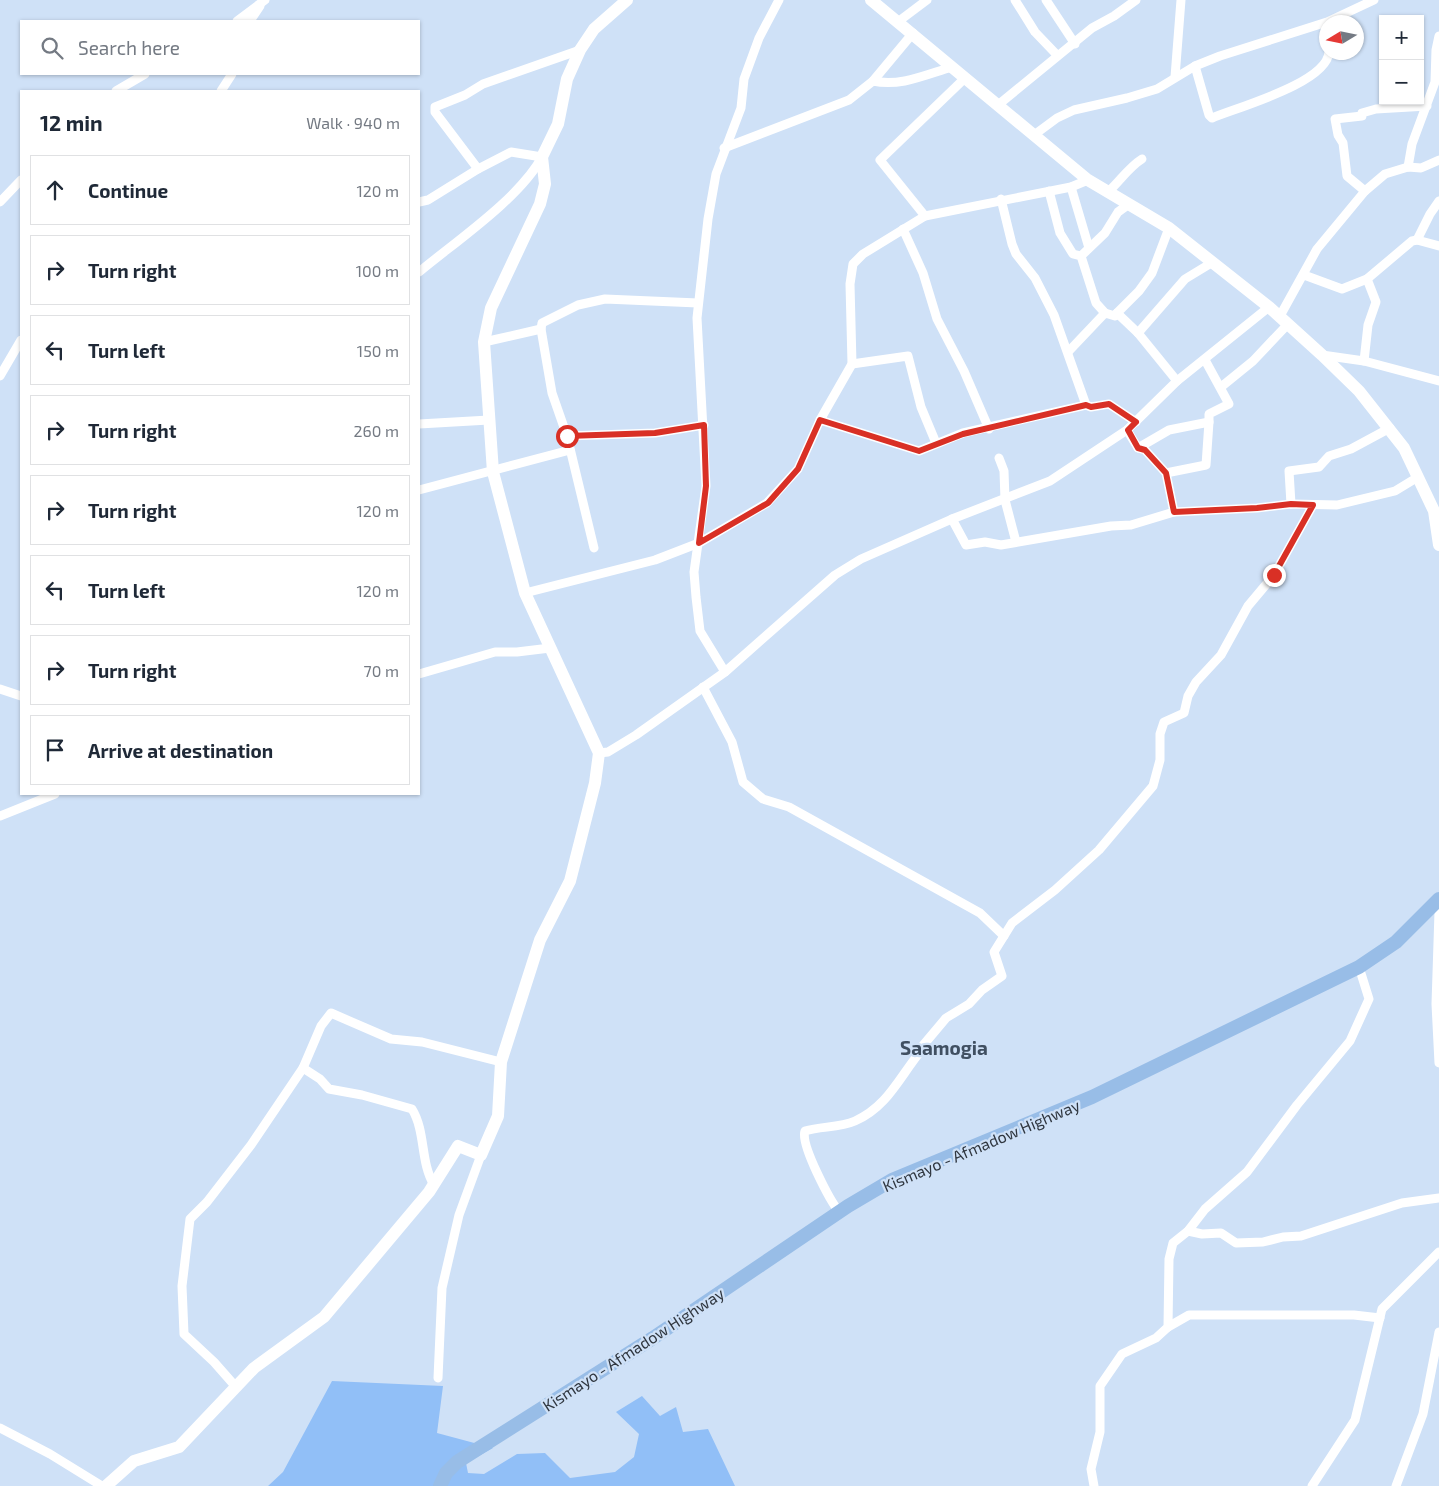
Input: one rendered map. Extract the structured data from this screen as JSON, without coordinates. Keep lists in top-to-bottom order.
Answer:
{
  "streets": {
    "main road": ["Kismayo - Afmadow Highway"]
  },
  "districts": ["Saamogia"],
  "north": "left",
  "page": {
    "map_buttons": ["+", "−"],
    "search": "Search here",
    "heading": ["12 min", "Walk · 940 m"],
    "list": [
      ["Continue", "120 m"],
      ["Turn right", "100 m"],
      ["Turn left", "150 m"],
      ["Turn right", "260 m"],
      ["Turn right", "120 m"],
      ["Turn left", "120 m"],
      ["Turn right", "70 m"],
      "Arrive at destination"
    ]
  }
}
